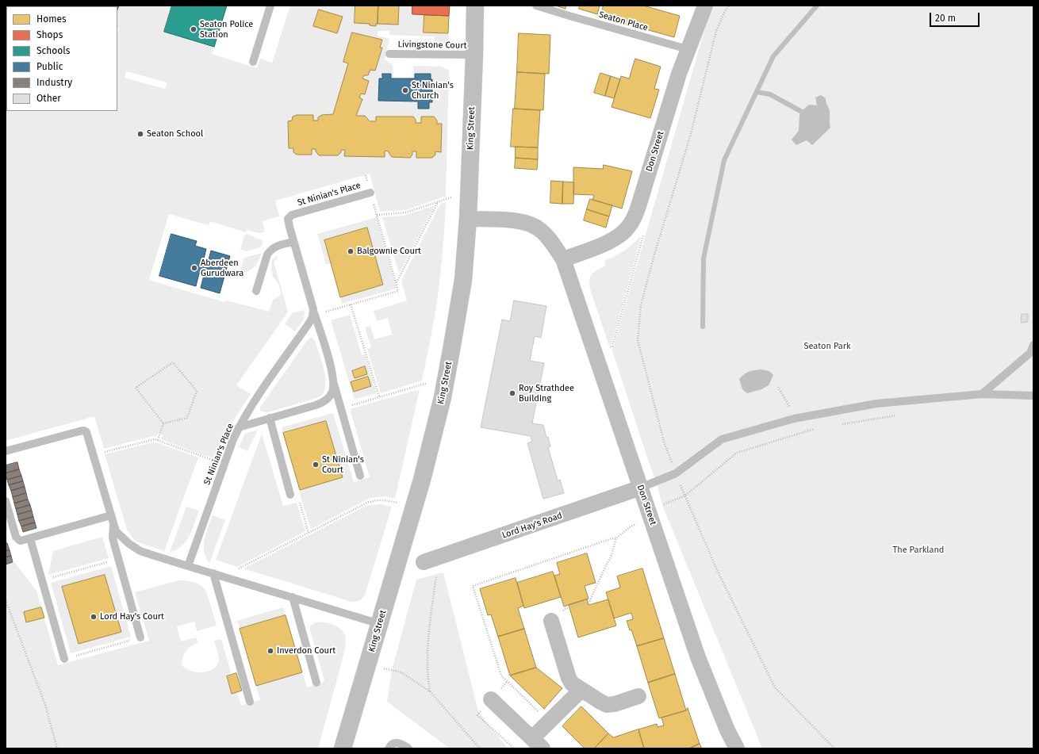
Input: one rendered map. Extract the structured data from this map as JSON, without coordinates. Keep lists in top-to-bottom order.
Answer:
{
  "streets": {
    "main road": ["King Street"],
    "street": ["Don Street", "Lord Hay's Road"],
    "lane": ["Seaton Place", "Livingstone Court", "St Ninian's Place"]
  },
  "crossings": [
    ["Seaton Place", "Don Street"],
    ["Livingstone Court", "King Street"],
    ["King Street", "Don Street"],
    ["Don Street", "Lord Hay's Road"]
  ],
  "parks": ["Seaton Park", "The Parkland"],
  "places": [
    "Seaton Police Station",
    "St Ninian's Church",
    "Seaton School",
    "Balgownie Court",
    "Aberdeen Gurudwara",
    "Roy Strathdee Building",
    "St Ninian's Court",
    "Lord Hay's Court",
    "Inverdon Court"
  ],
  "legend": [
    "Homes",
    "Shops",
    "Schools",
    "Public",
    "Industry",
    "Other"
  ],
  "scale_bar": "20 m"
}
